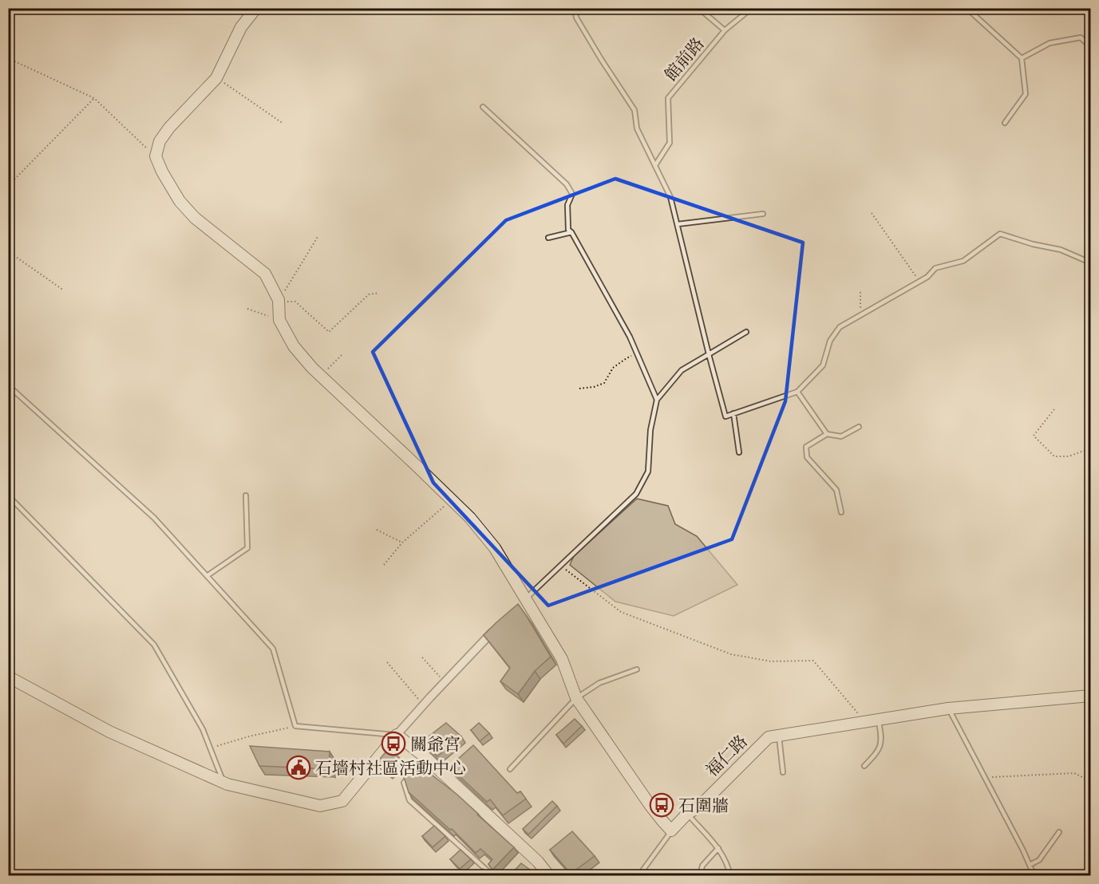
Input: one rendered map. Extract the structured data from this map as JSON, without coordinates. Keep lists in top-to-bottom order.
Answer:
{
  "streets": {
    "street": ["福仁路"],
    "lane": ["館前路"]
  },
  "places": {
    "bus stop": ["關爺宮", "石圍牆"],
    "public building": ["石墻村社區活動中心"]
  }
}
